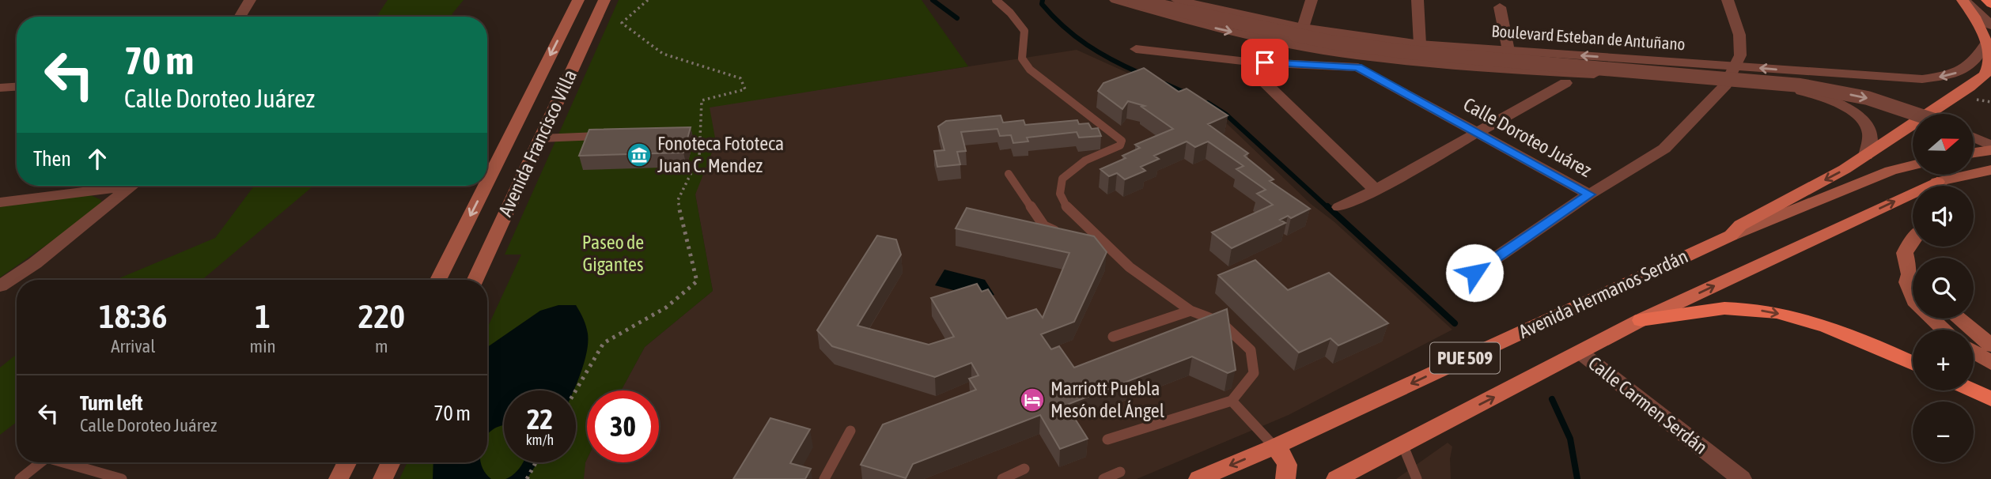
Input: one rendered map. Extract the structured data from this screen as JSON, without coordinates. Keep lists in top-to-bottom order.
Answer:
{
  "streets": {
    "main road": ["Avenida Francisco Villa", "Avenida Hermanos Serdán", "PUE 509"],
    "street": ["Boulevard Esteban de Antuñano", "Calle Doroteo Juárez", "Calle Carmen Serdán"]
  },
  "crossings": [
    ["Avenida Hermanos Serdán", "Calle Carmen Serdán"]
  ],
  "parks": ["Paseo de Gigantes"],
  "places": {
    "museum": ["Fonoteca Fototeca Juan C. Mendez"],
    "hotel": ["Marriott Puebla Mesón del Ángel"]
  },
  "north": "right",
  "page": {
    "turn": ["70 m", "Calle Doroteo Juárez"],
    "map_buttons": ["+", "−"],
    "then": "Then",
    "eta": [
      "18:36",
      "Arrival",
      "1",
      "min",
      "220",
      "m"
    ],
    "list": [
      {
        "name": "Turn left",
        "note": "Calle Doroteo Juárez",
        "value": "70 m"
      }
    ],
    "speed": "22 km/h",
    "limit": "30"
  }
}
